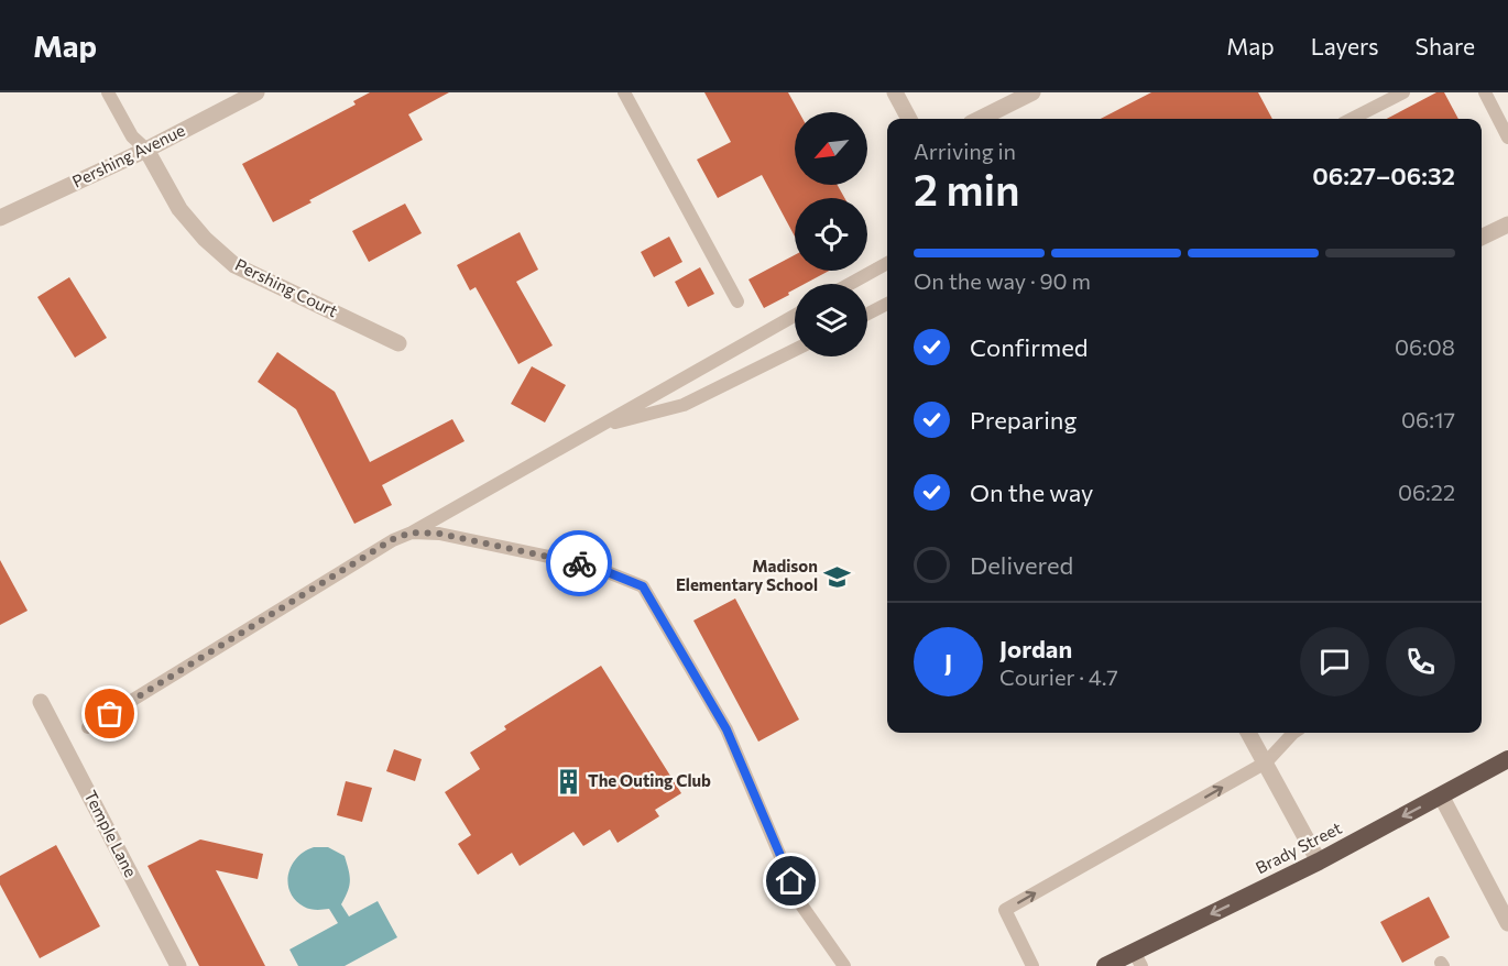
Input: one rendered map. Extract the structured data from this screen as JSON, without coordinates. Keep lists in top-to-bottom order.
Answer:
{
  "streets": {
    "highway": ["Brady Street"],
    "street": ["Pershing Avenue", "Pershing Court", "Temple Lane"]
  },
  "crossings": [
    ["Pershing Avenue", "Pershing Court"]
  ],
  "one_way": ["Brady Street"],
  "places": {
    "school or university": ["Madison Elementary School"],
    "building": ["The Outing Club"]
  },
  "north": "bottom left",
  "page": {
    "header": "Map",
    "nav": ["Map", "Layers", "Share"],
    "heading": ["2 min", "Arriving in", "06:27–06:32"],
    "panel": ["Jordan", "Courier · 4.7"],
    "bar": "On the way · 90 m",
    "list": [
      ["Confirmed", "06:08"],
      ["Preparing", "06:17"],
      ["On the way", "06:22"],
      "Delivered"
    ],
    "round": "J"
  }
}
